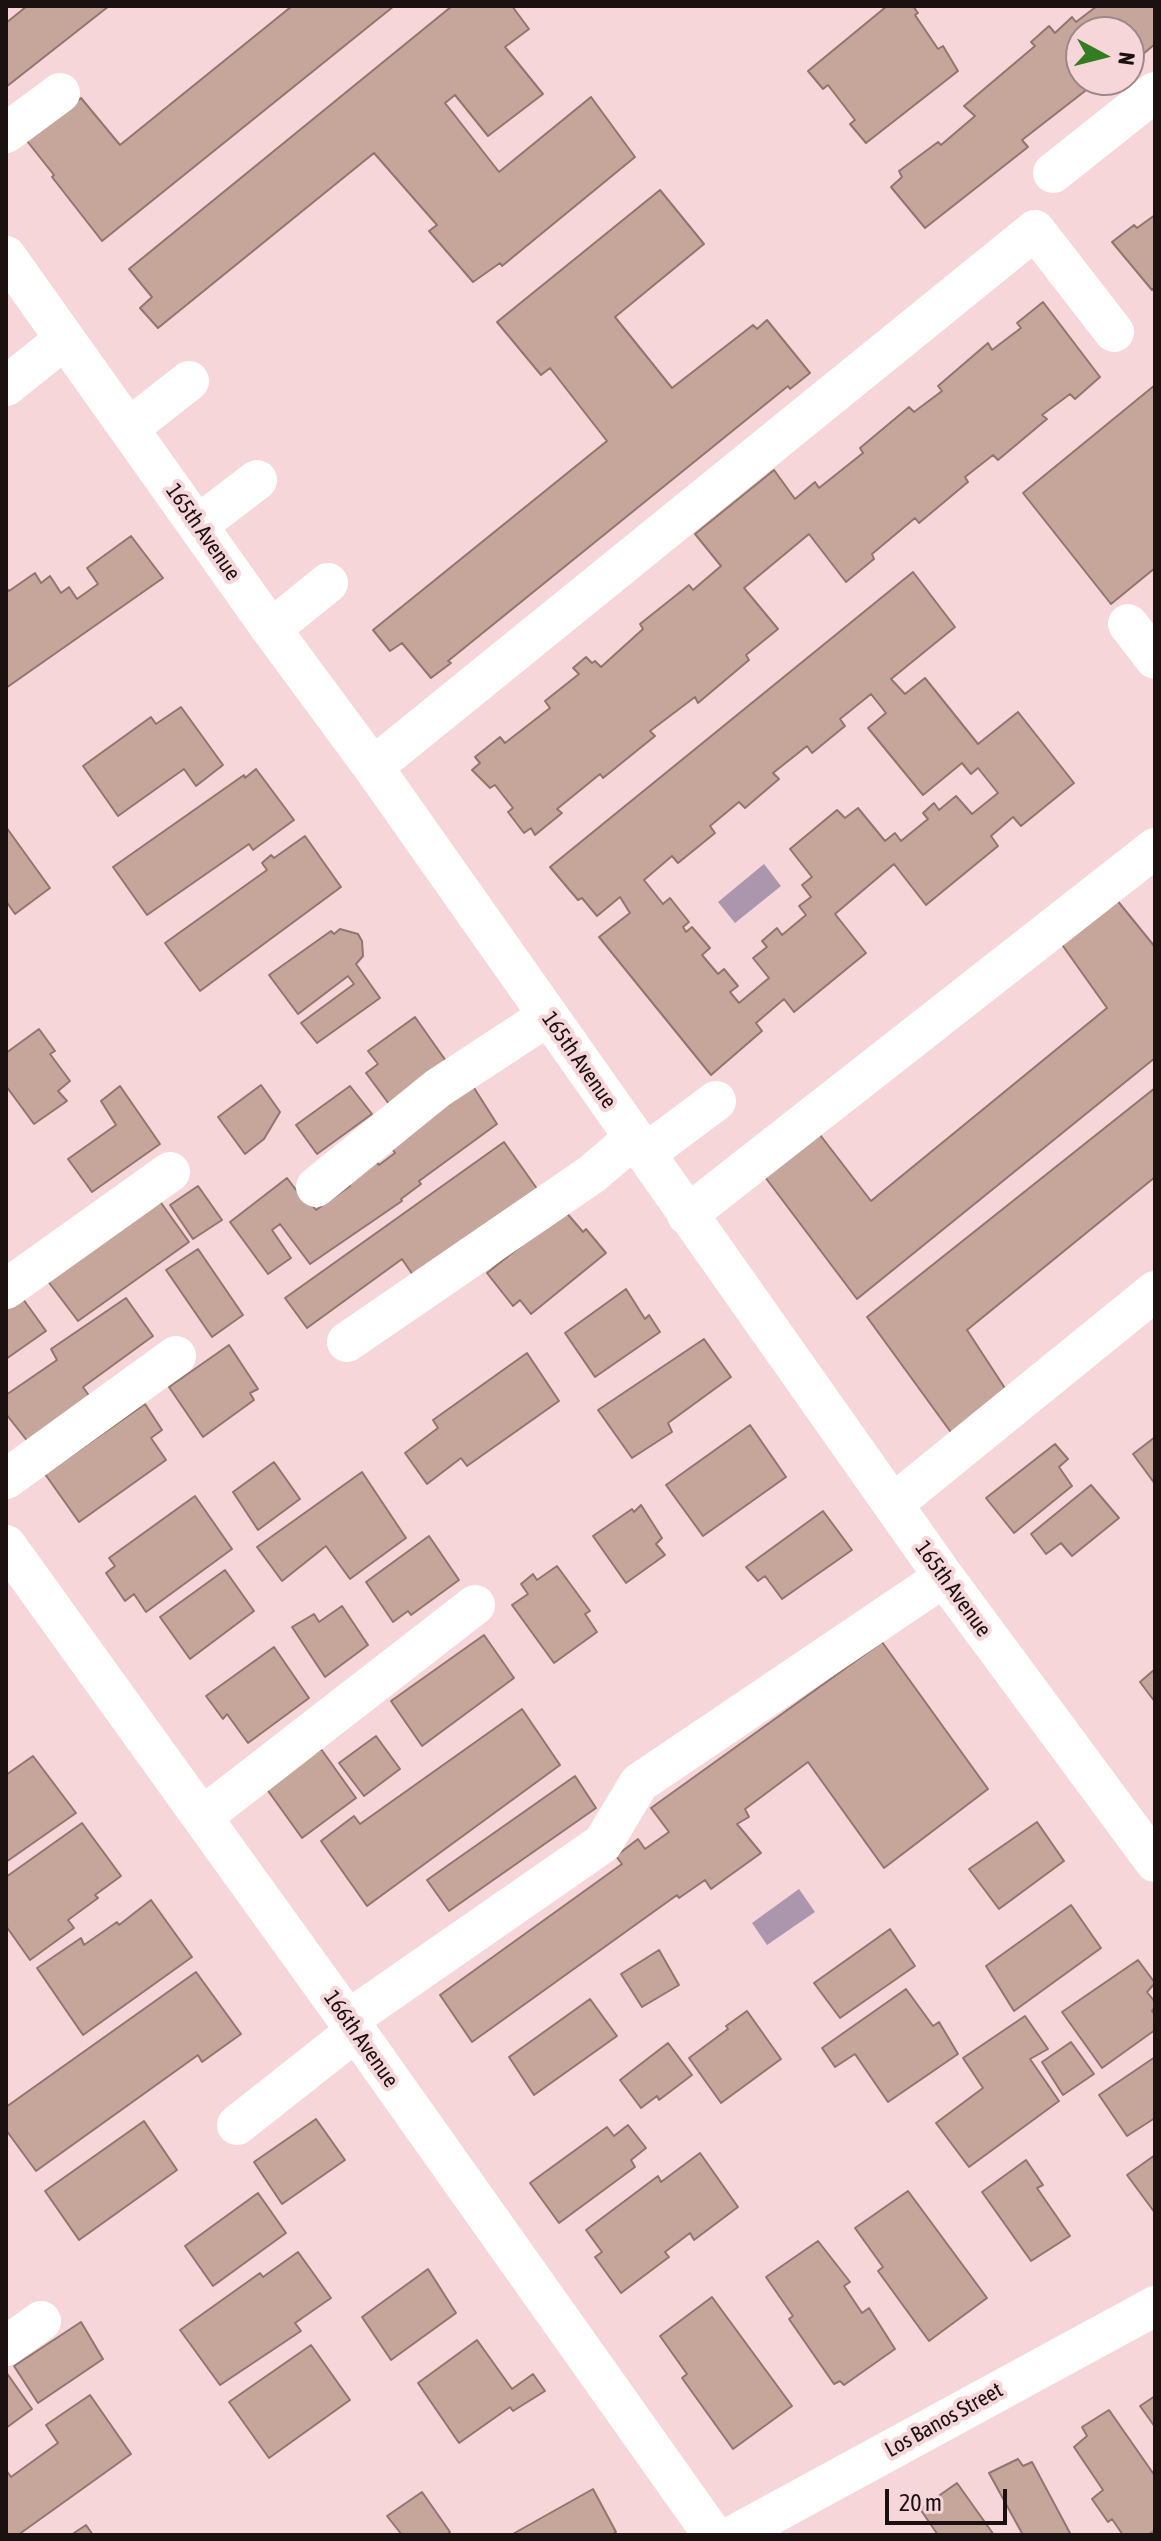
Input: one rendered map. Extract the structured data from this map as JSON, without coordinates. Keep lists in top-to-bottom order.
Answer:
{
  "streets": {
    "street": ["165th Avenue", "166th Avenue", "Los Banos Street"]
  },
  "scale_bar": "20 m",
  "north": "right"
}
